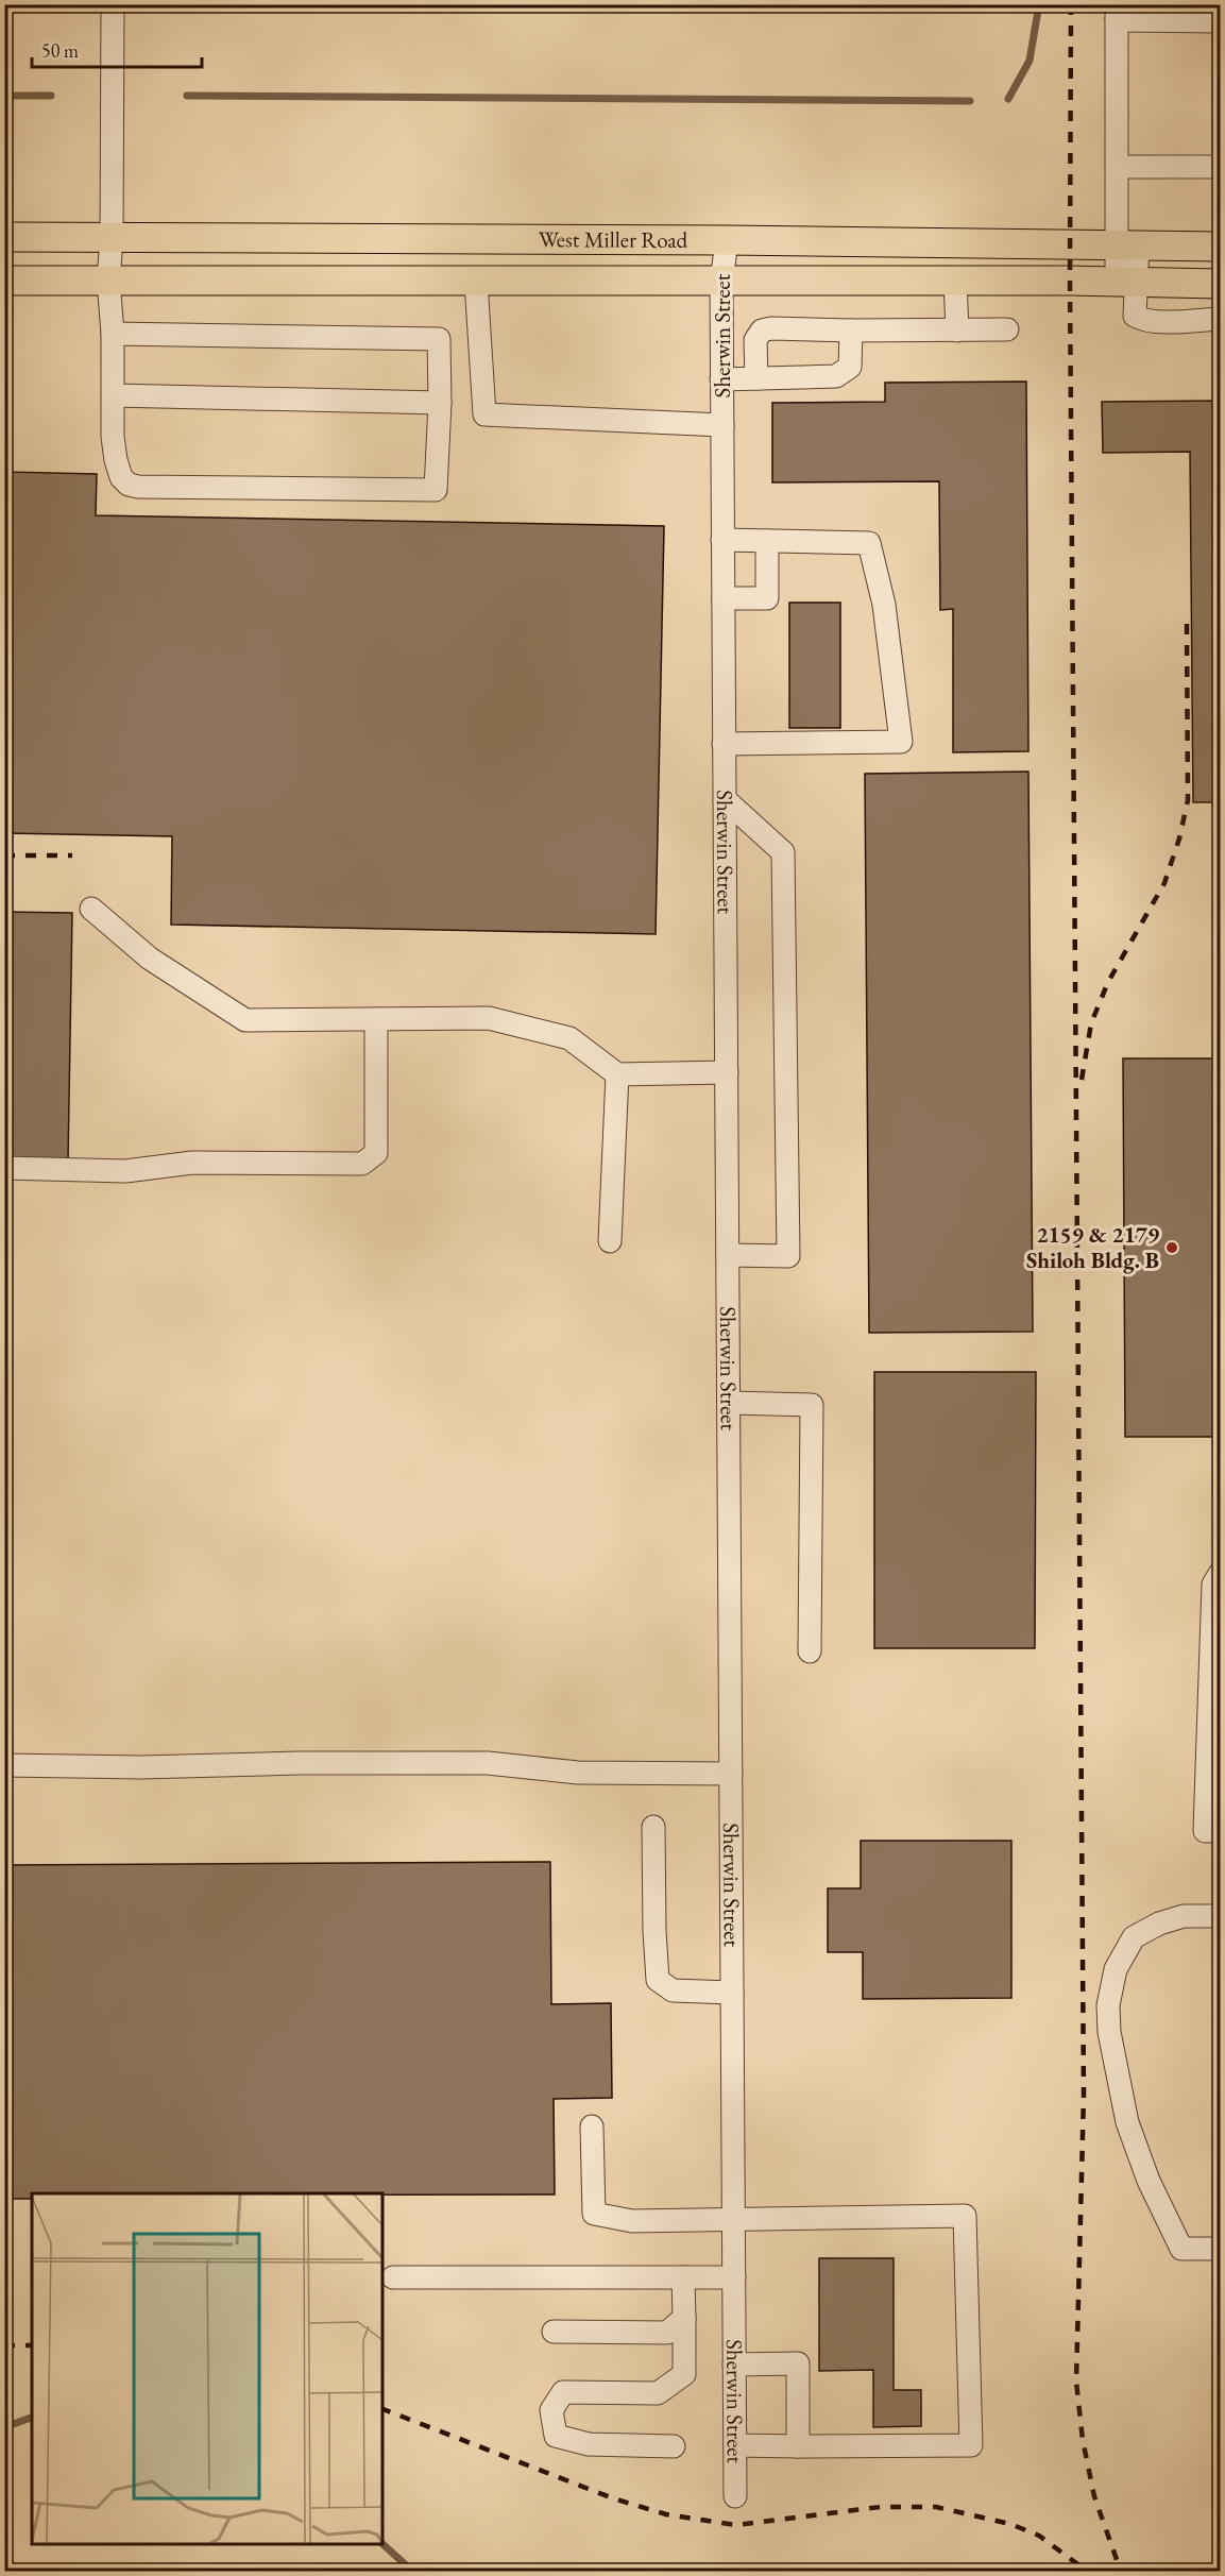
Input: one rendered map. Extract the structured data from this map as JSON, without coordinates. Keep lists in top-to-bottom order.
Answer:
{
  "streets": {
    "main road": ["West Miller Road"],
    "street": ["Sherwin Street"]
  },
  "crossings": [
    ["West Miller Road", "Sherwin Street"]
  ],
  "places": ["2159 & 2179 Shiloh Bldg. B"],
  "scale_bar": "50 m"
}
